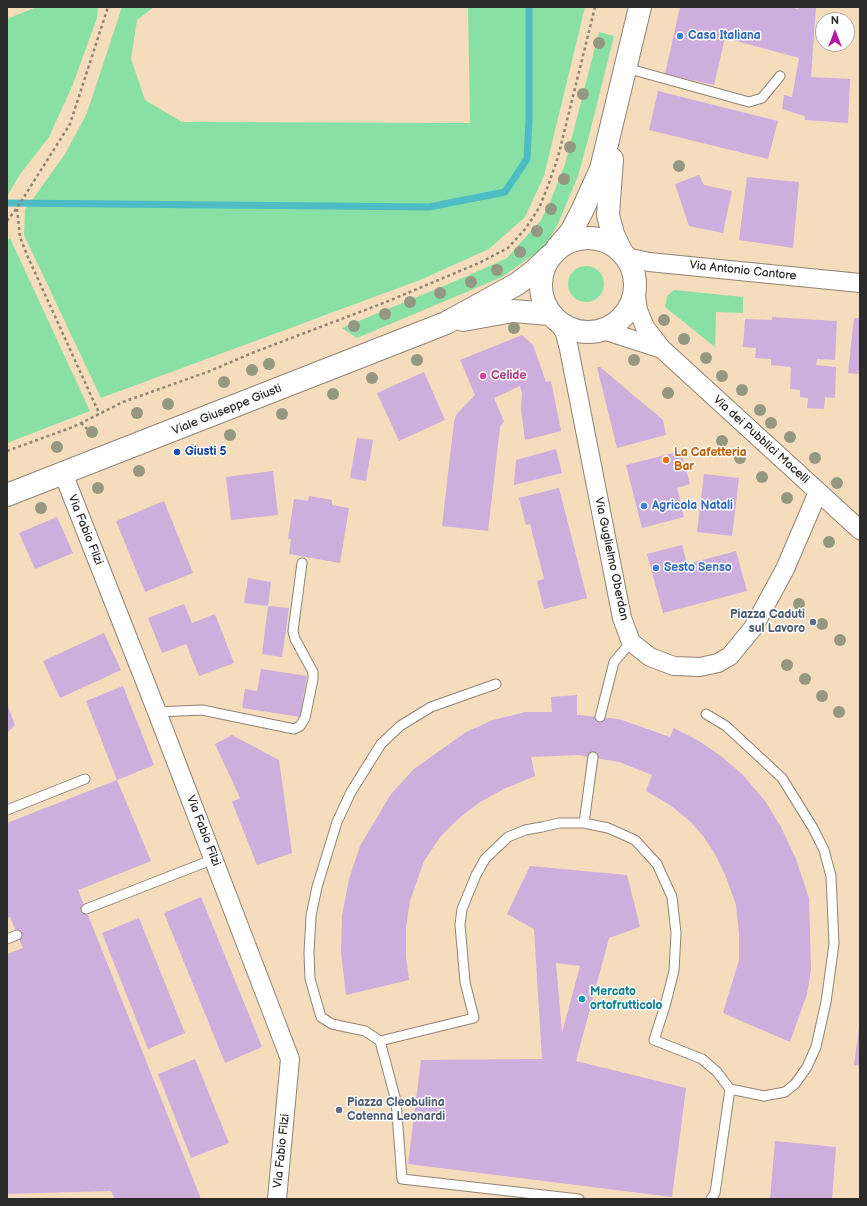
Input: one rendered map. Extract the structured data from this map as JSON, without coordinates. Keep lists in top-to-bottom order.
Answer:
{
  "streets": {
    "main road": ["Viale Giuseppe Giusti"],
    "street": [
      "Via Antonio Cantore",
      "Via dei Pubblici Macelli",
      "Via Fabio Filzi",
      "Via Guglielmo Oberdan"
    ]
  },
  "crossings": [
    ["Via Antonio Cantore", "Viale Giuseppe Giusti"],
    ["Via Antonio Cantore", "Via dei Pubblici Macelli"],
    ["Via Antonio Cantore", "Via Guglielmo Oberdan"],
    ["Viale Giuseppe Giusti", "Via dei Pubblici Macelli"],
    ["Viale Giuseppe Giusti", "Via Fabio Filzi"],
    ["Viale Giuseppe Giusti", "Via Guglielmo Oberdan"],
    ["Via dei Pubblici Macelli", "Via Guglielmo Oberdan"]
  ],
  "places": [
    "Casa Italiana",
    "Celide",
    "Giusti 5",
    "La Cafetteria Bar",
    "Agricola Natali",
    "Sesto Senso",
    "Piazza Caduti sul Lavoro",
    "Mercato ortofrutticolo",
    "Piazza Cleobulina Cotenna Leonardi"
  ],
  "north": "top"
}
